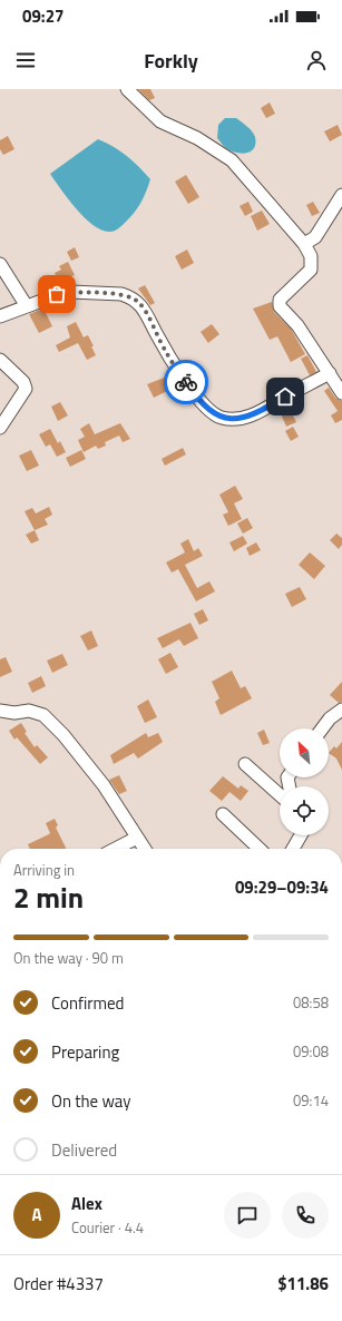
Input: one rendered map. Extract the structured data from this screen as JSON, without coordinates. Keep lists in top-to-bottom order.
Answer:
{
  "north": "top left",
  "page": {
    "status": "09:27",
    "header": "Forkly",
    "heading": ["2 min", "Arriving in", "09:29–09:34"],
    "panel": [
      "Alex",
      "Courier · 4.4",
      "Order #4337",
      "$11.86"
    ],
    "bar": "On the way · 90 m",
    "list": [
      ["Confirmed", "08:58"],
      ["Preparing", "09:08"],
      ["On the way", "09:14"],
      "Delivered"
    ],
    "round": "A"
  }
}
